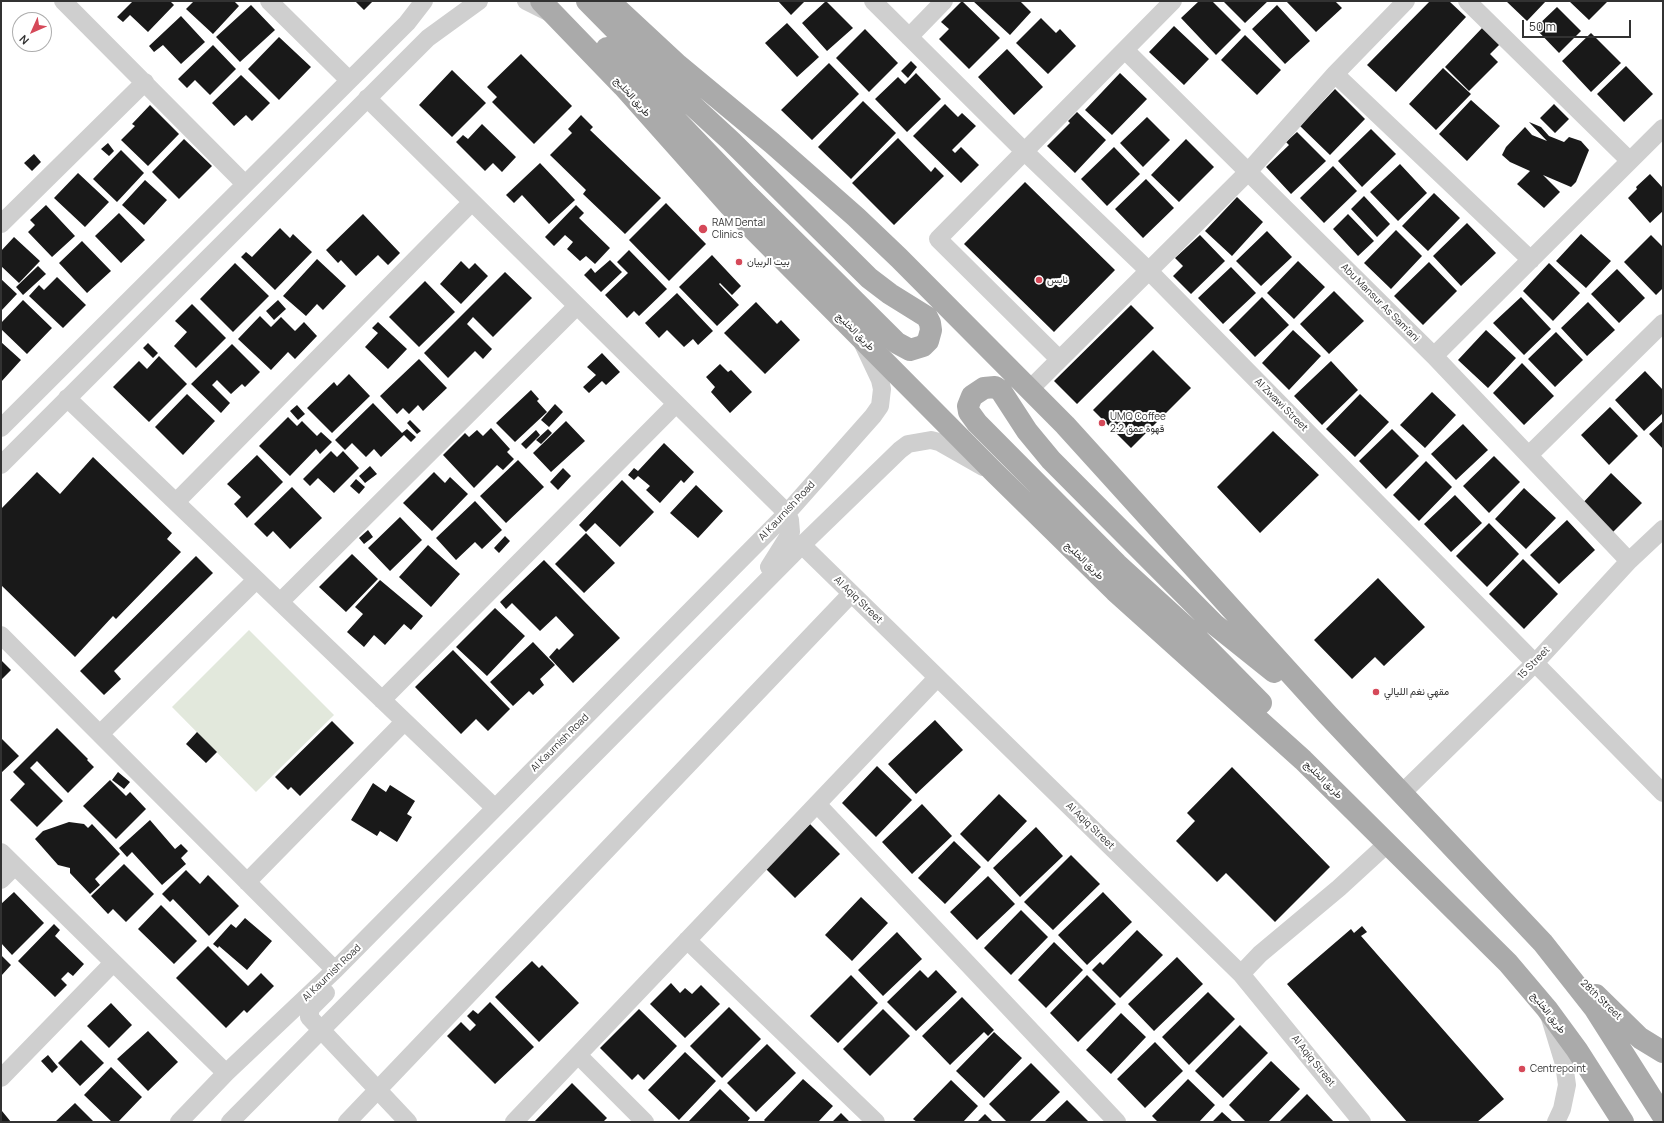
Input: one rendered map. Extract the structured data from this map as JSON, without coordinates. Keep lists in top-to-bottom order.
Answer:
{
  "streets": {
    "main road": ["طريق الخليج", "28th Street"],
    "street": [
      "Abu Mansur As Sam'ani",
      "Al Zwawi Street",
      "Al Kaurnish Road",
      "Al Aqiq Street",
      "15 Street"
    ]
  },
  "crossings": [
    ["طريق الخليج", "Al Kaurnish Road"],
    ["Abu Mansur As Sam'ani", "15 Street"],
    ["Al Zwawi Street", "15 Street"]
  ],
  "places": [
    "RAM Dental Clinics",
    "بيت الربيان",
    "نايس",
    "UMQ Coffee 2.2 قهوة عمق",
    "مقهي نغم الليالي",
    "Centrepoint"
  ],
  "scale_bar": "50 m",
  "north": "bottom left"
}
